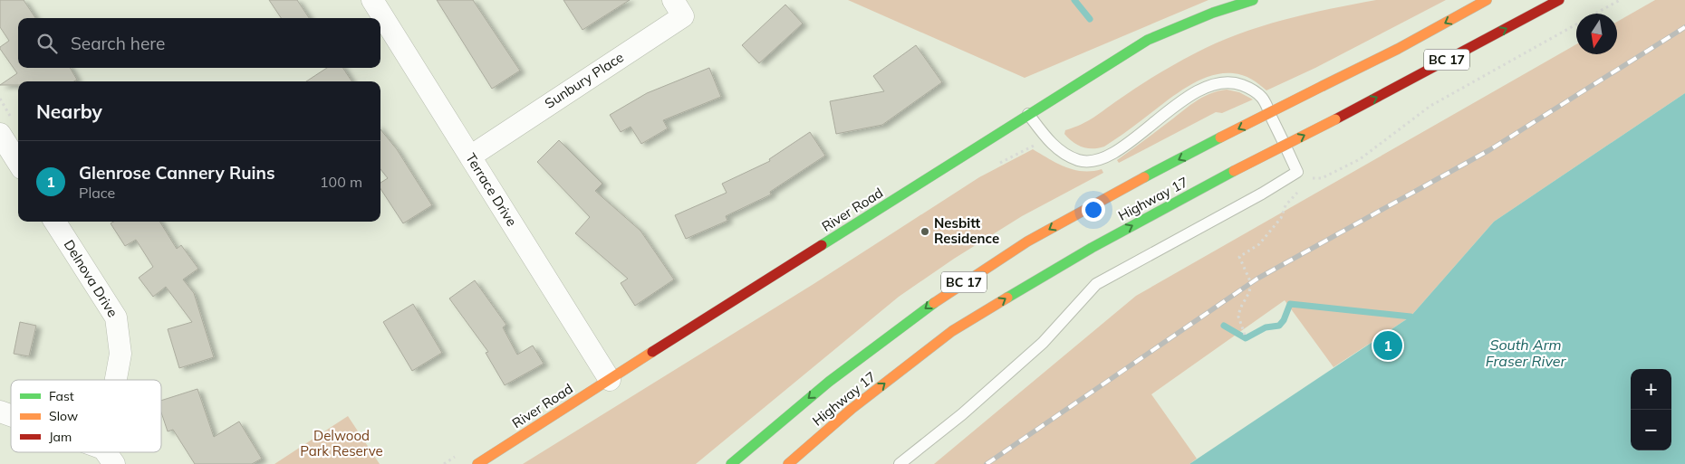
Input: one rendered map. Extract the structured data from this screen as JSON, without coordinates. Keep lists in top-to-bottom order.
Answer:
{
  "streets": {
    "main road": ["BC 17", "Highway 17", "River Road"],
    "street": ["Sunbury Place", "Terrace Drive", "Delnova Drive"]
  },
  "crossings": [
    ["Sunbury Place", "Terrace Drive"],
    ["Terrace Drive", "River Road"]
  ],
  "water": ["South Arm Fraser River"],
  "parks": ["Delwood Park Reserve"],
  "places": ["Nesbitt Residence"],
  "legend": ["Fast", "Slow", "Jam"],
  "north": "bottom",
  "page": {
    "search": "Search here",
    "heading": "Nearby",
    "list": [
      {
        "mark": "1",
        "name": "Glenrose Cannery Ruins",
        "note": "Place",
        "value": "100 m"
      }
    ],
    "pins": "1",
    "map_buttons": ["+", "−"]
  }
}
